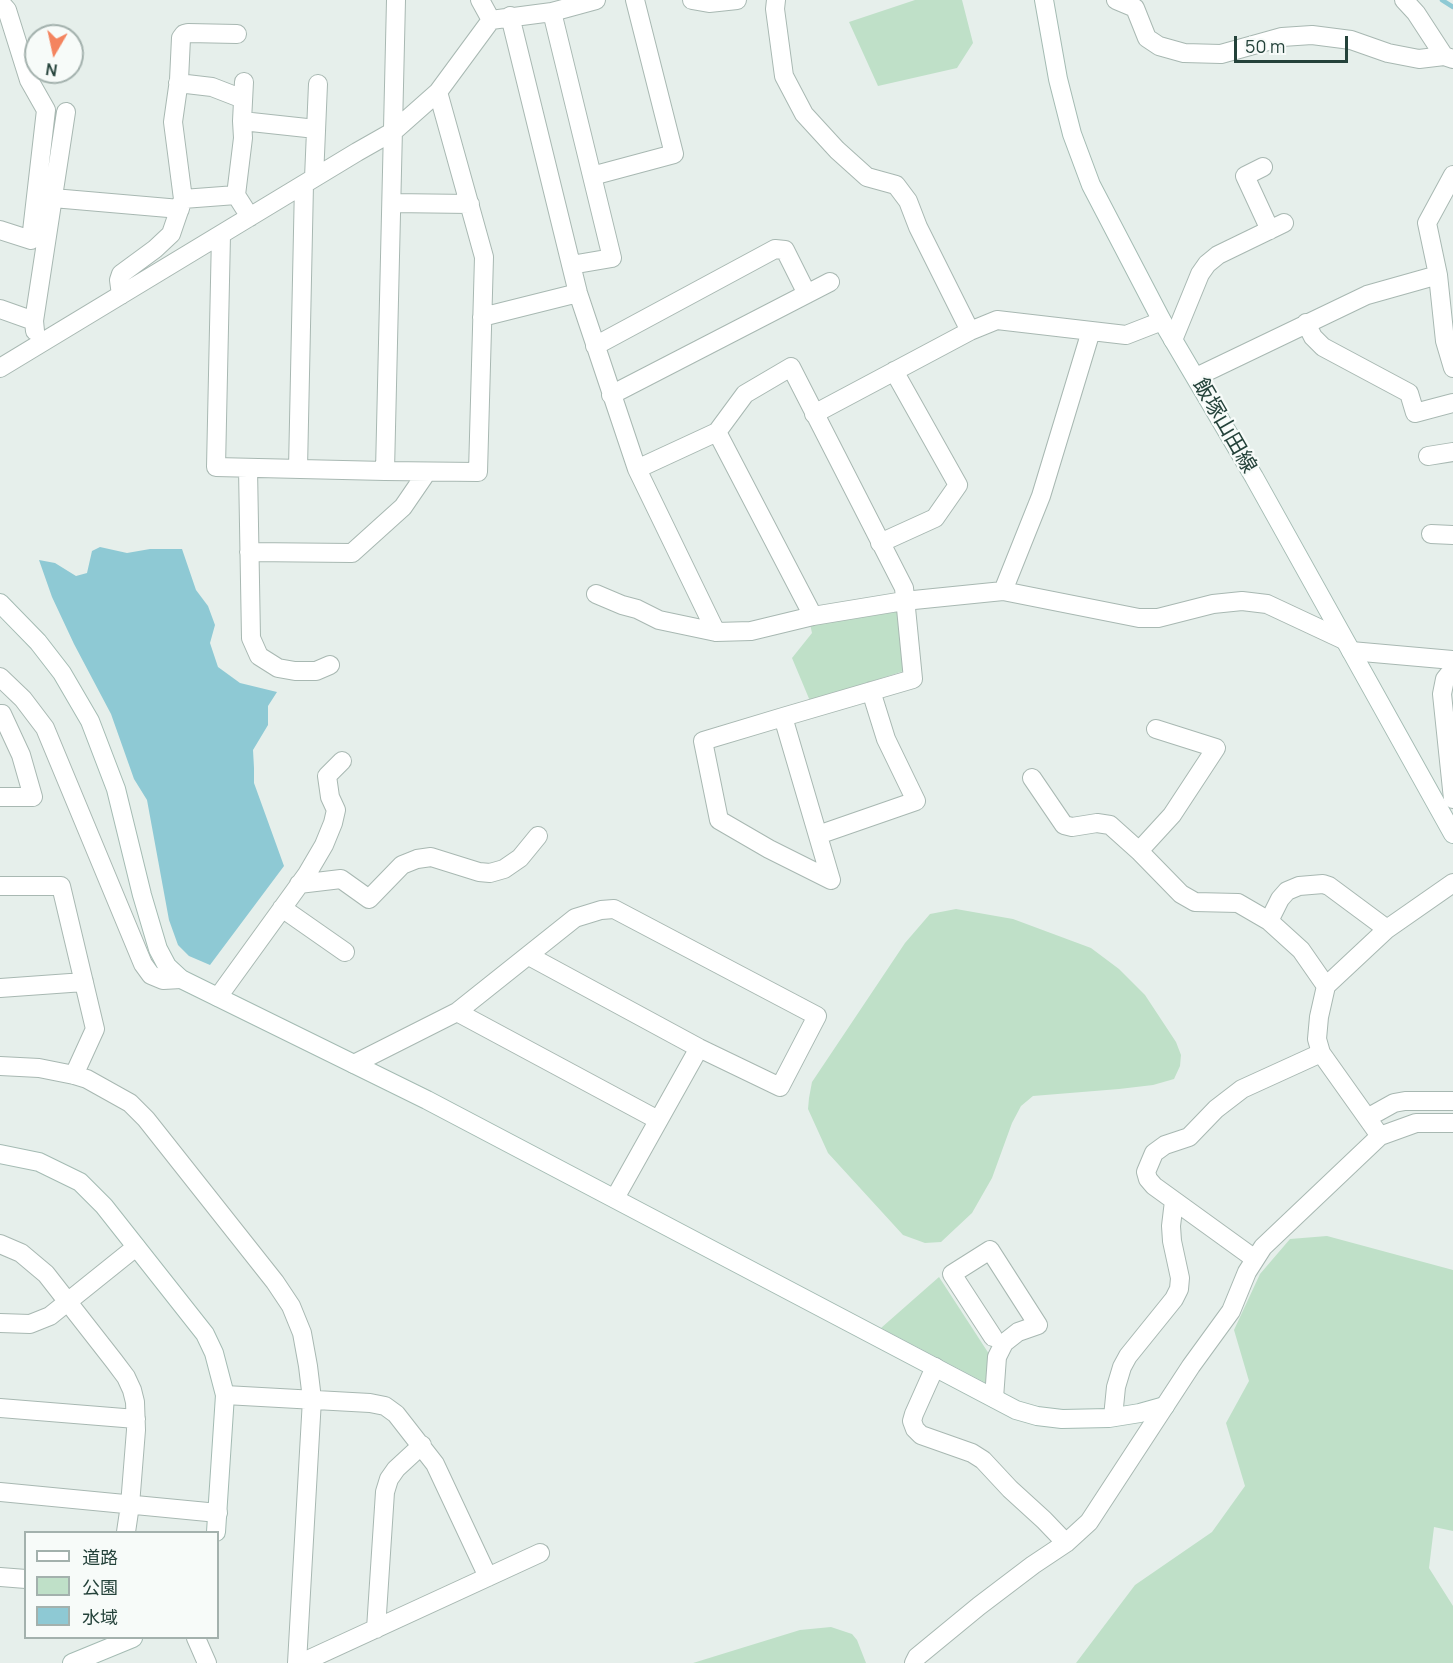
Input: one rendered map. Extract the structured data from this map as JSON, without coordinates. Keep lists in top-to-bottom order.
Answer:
{
  "streets": {
    "street": ["飯塚山田線"]
  },
  "legend": ["道路", "公園", "水域"],
  "scale_bar": "50 m",
  "north": "bottom"
}
